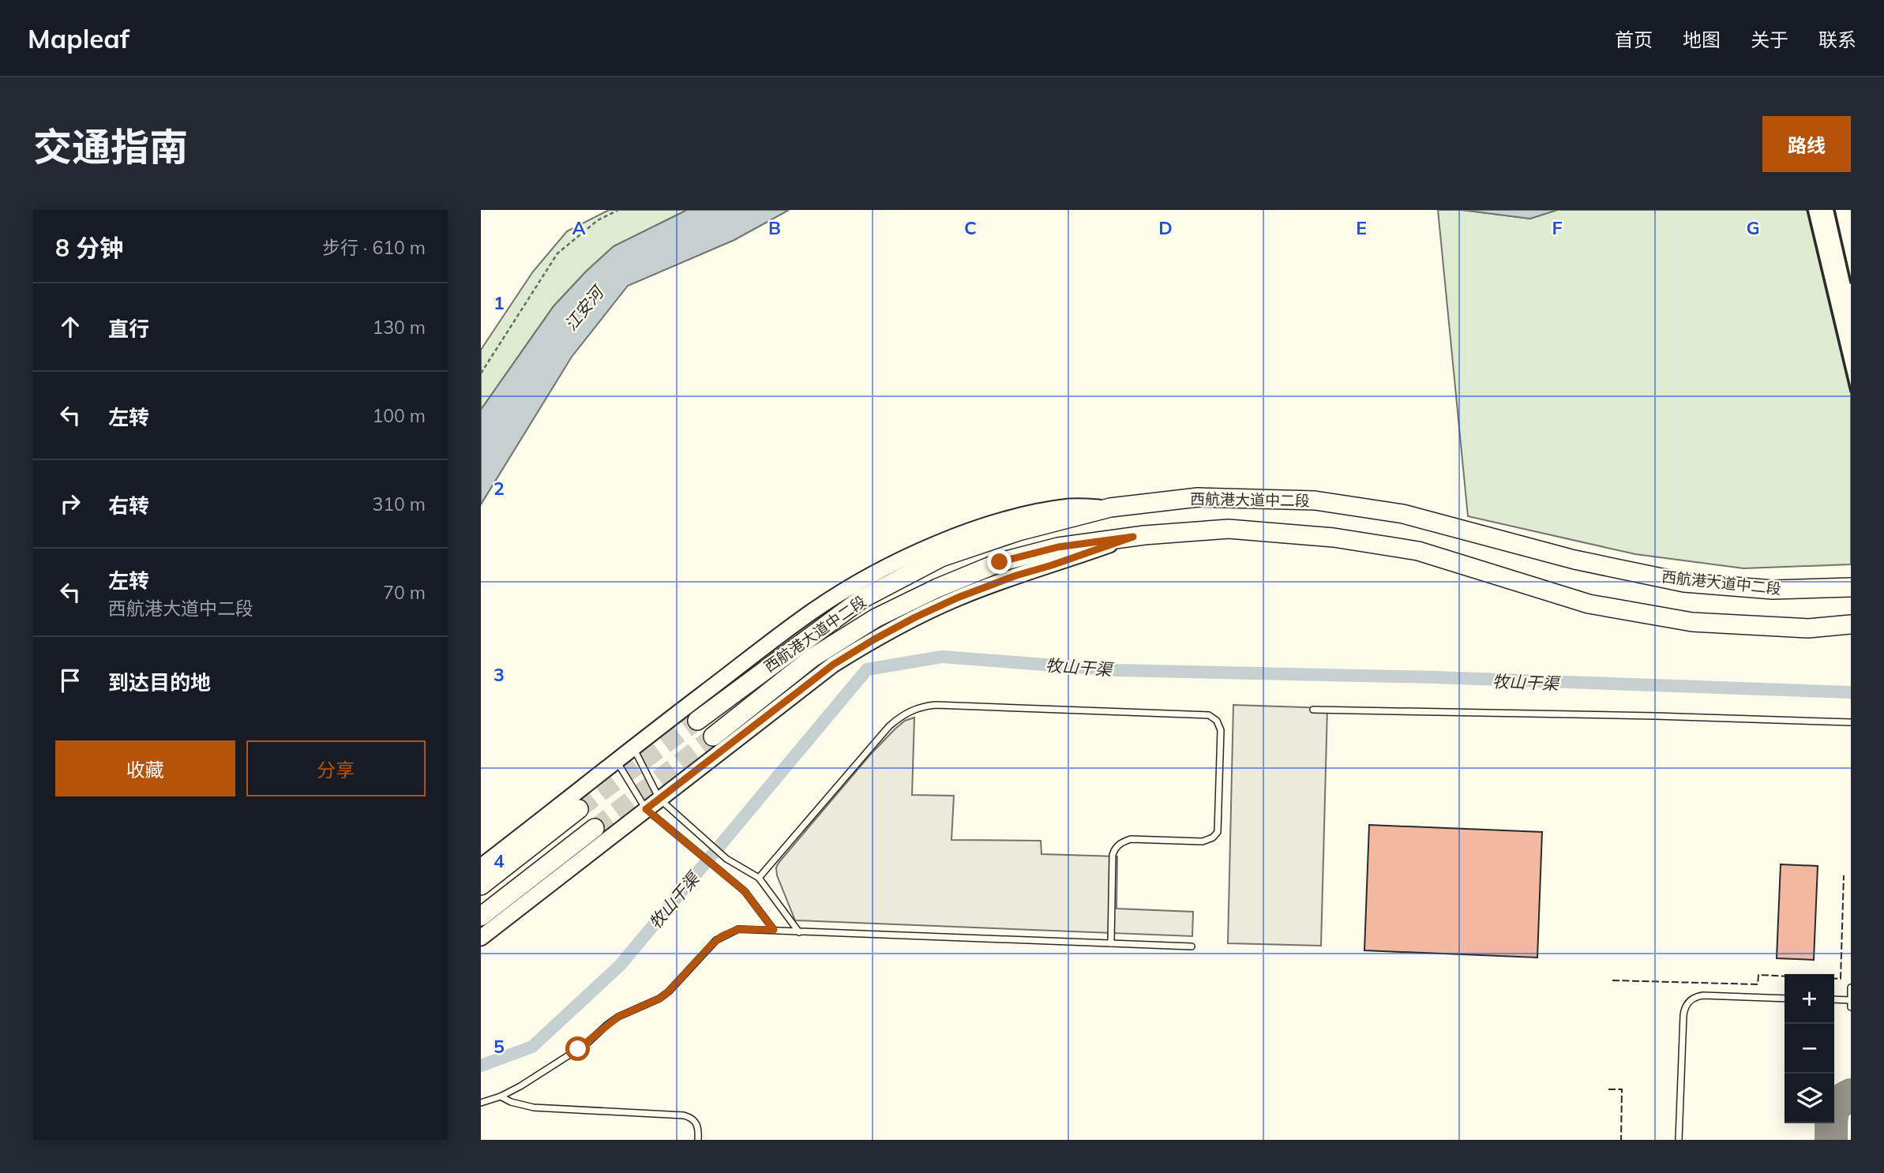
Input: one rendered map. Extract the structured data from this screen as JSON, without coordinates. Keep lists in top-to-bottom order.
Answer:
{
  "streets": {
    "main road": ["西航港大道中二段"]
  },
  "water": ["江安河", "牧山干渠"],
  "page": {
    "header": "Mapleaf",
    "nav": [
      "首页",
      "地图",
      "关于",
      "联系"
    ],
    "title": "交通指南",
    "buttons": [
      "路线",
      ["收藏", "分享"]
    ],
    "heading": ["8 分钟", "步行 · 610 m"],
    "list": [
      ["直行", "130 m"],
      ["左转", "100 m"],
      ["右转", "310 m"],
      ["左转", "西航港大道中二段", "70 m"],
      "到达目的地"
    ],
    "map_buttons": ["+", "−"]
  },
  "grid": {
    "columns": [
      "A",
      "B",
      "C",
      "D",
      "E",
      "F",
      "G"
    ],
    "rows": [
      "1",
      "2",
      "3",
      "4",
      "5"
    ]
  }
}
